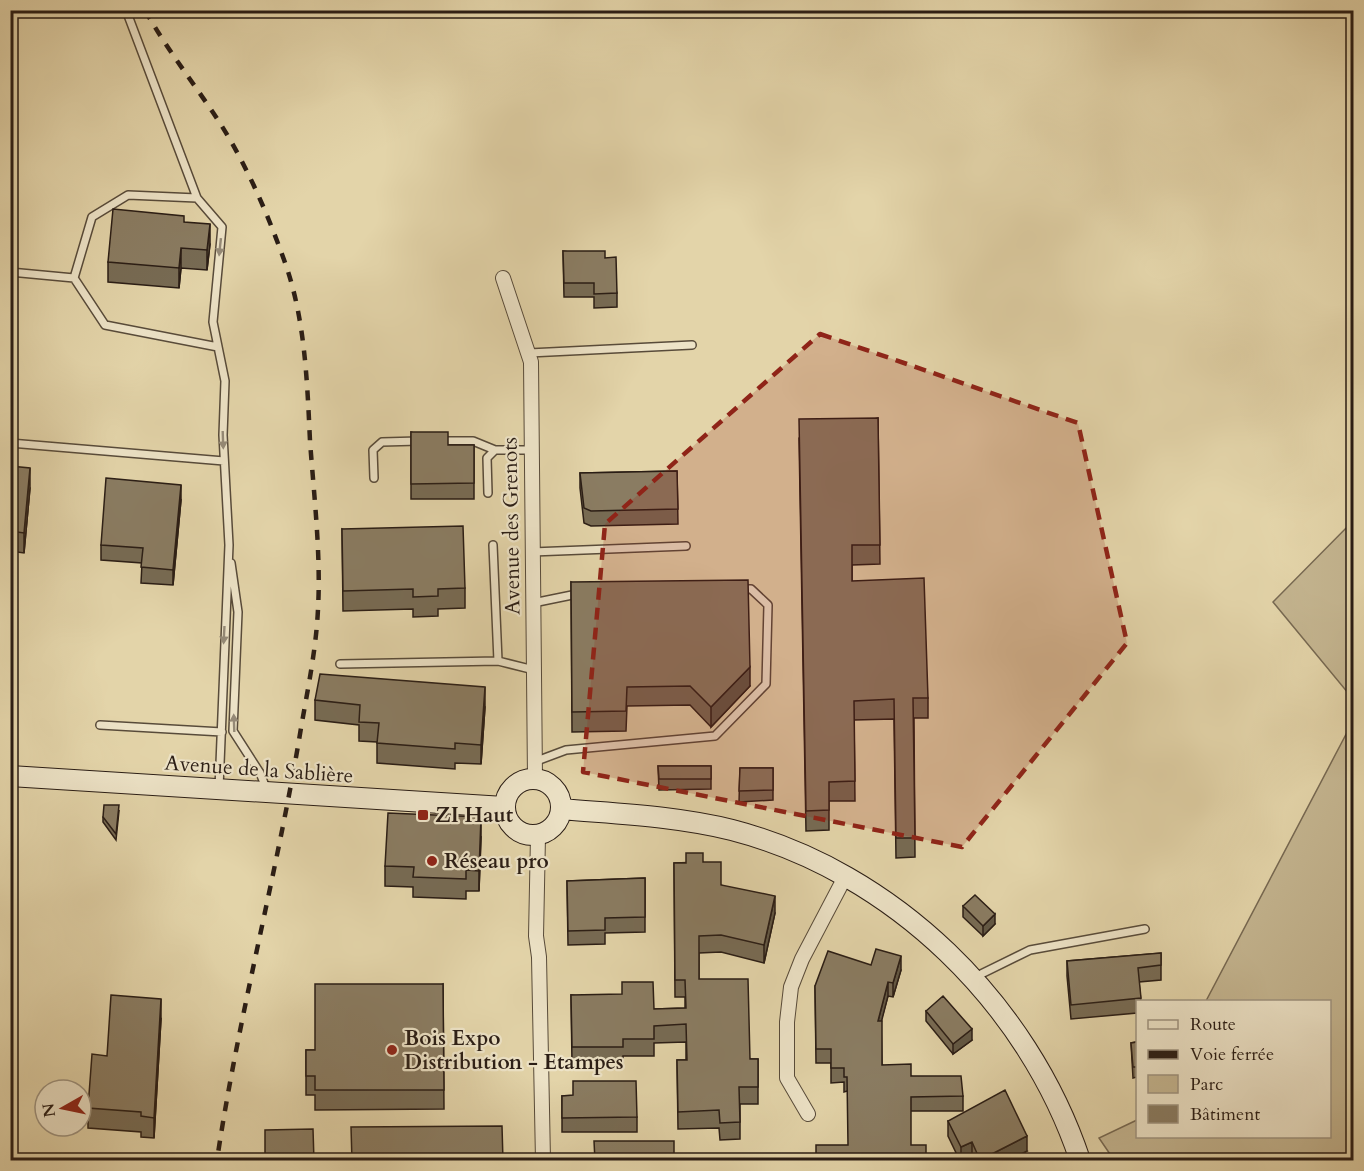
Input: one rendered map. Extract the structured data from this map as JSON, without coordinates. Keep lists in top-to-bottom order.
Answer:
{
  "streets": {
    "main road": ["Avenue de la Sablière"],
    "street": ["Avenue des Grenots"]
  },
  "crossings": [
    ["Avenue des Grenots", "Avenue de la Sablière"]
  ],
  "places": {
    "transit": ["ZI Haut"],
    "other": ["Réseau pro", "Bois Expo Distribution - Etampes"]
  },
  "legend": [
    "Route",
    "Voie ferrée",
    "Parc",
    "Bâtiment"
  ],
  "north": "left"
}
